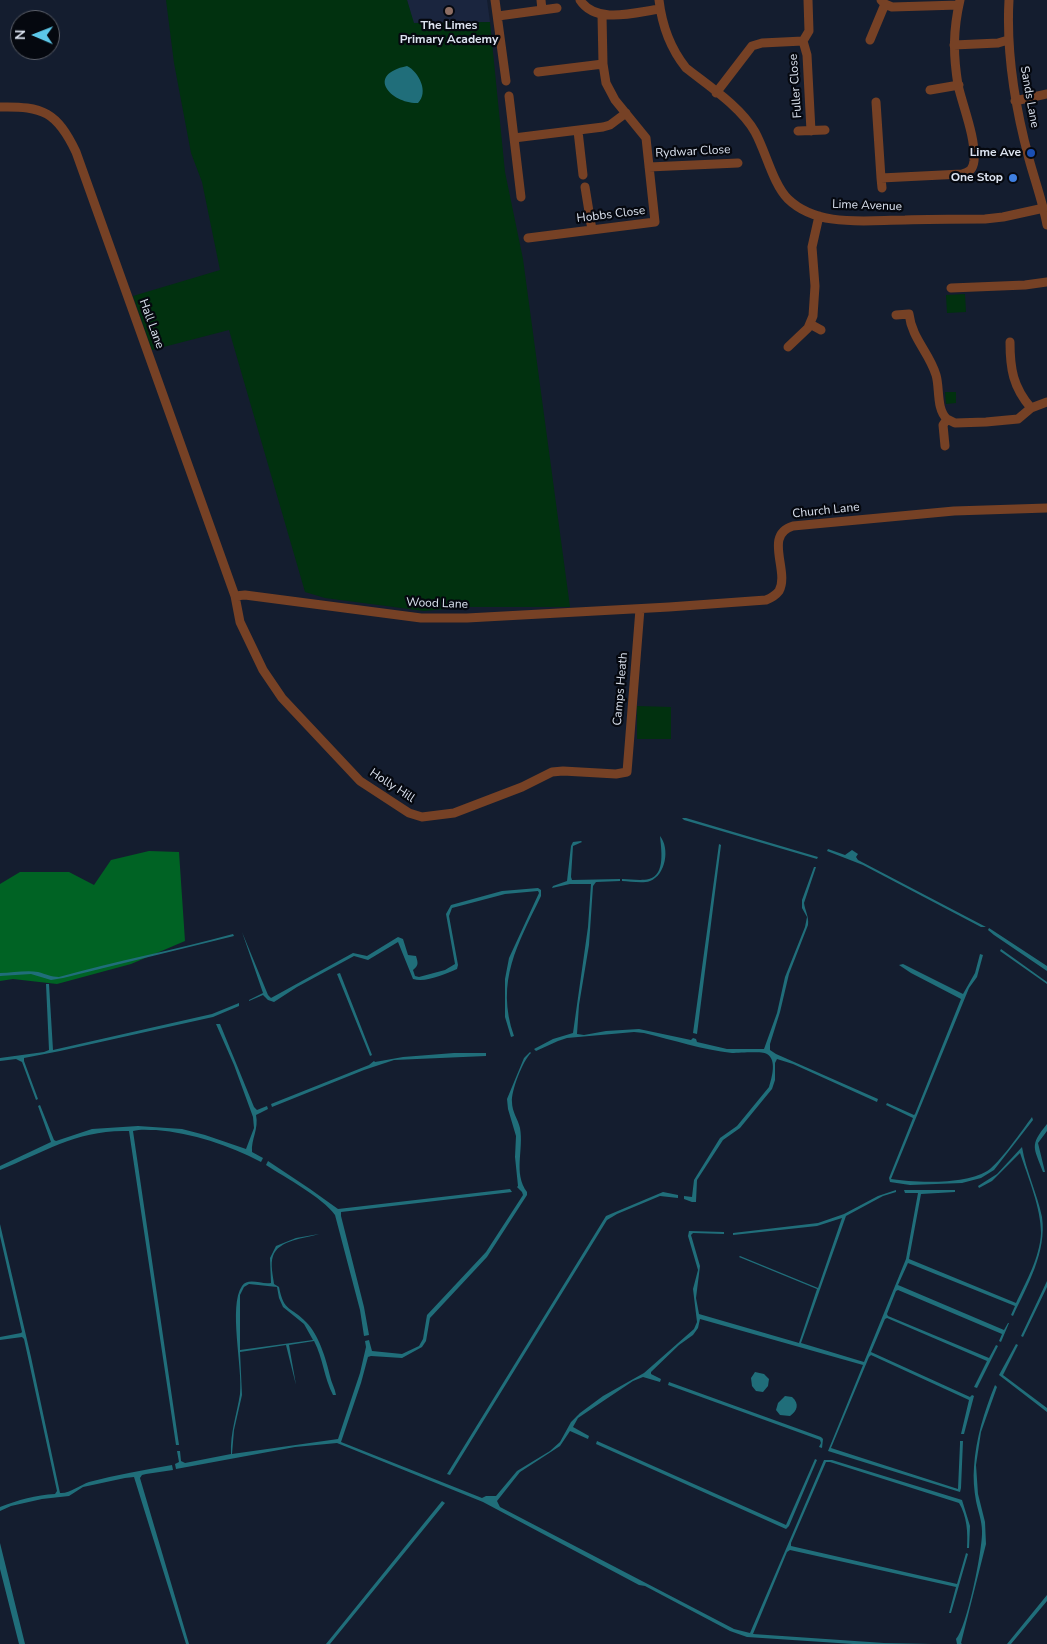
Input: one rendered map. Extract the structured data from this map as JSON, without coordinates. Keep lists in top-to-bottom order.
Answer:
{
  "streets": {
    "street": [
      "Fuller Close",
      "Sands Lane",
      "Rydwar Close",
      "Lime Avenue",
      "Hobbs Close",
      "Hall Lane",
      "Church Lane",
      "Wood Lane",
      "Camps Heath",
      "Holly Hill"
    ]
  },
  "crossings": [
    ["Sands Lane", "Lime Avenue"],
    ["Rydwar Close", "Hobbs Close"],
    ["Hall Lane", "Wood Lane"],
    ["Hall Lane", "Holly Hill"],
    ["Church Lane", "Wood Lane"],
    ["Church Lane", "Camps Heath"],
    ["Wood Lane", "Camps Heath"],
    ["Wood Lane", "Holly Hill"],
    ["Camps Heath", "Holly Hill"]
  ],
  "places": ["The Limes Primary Academy", "Lime Ave", "One Stop"],
  "north": "left"
}
